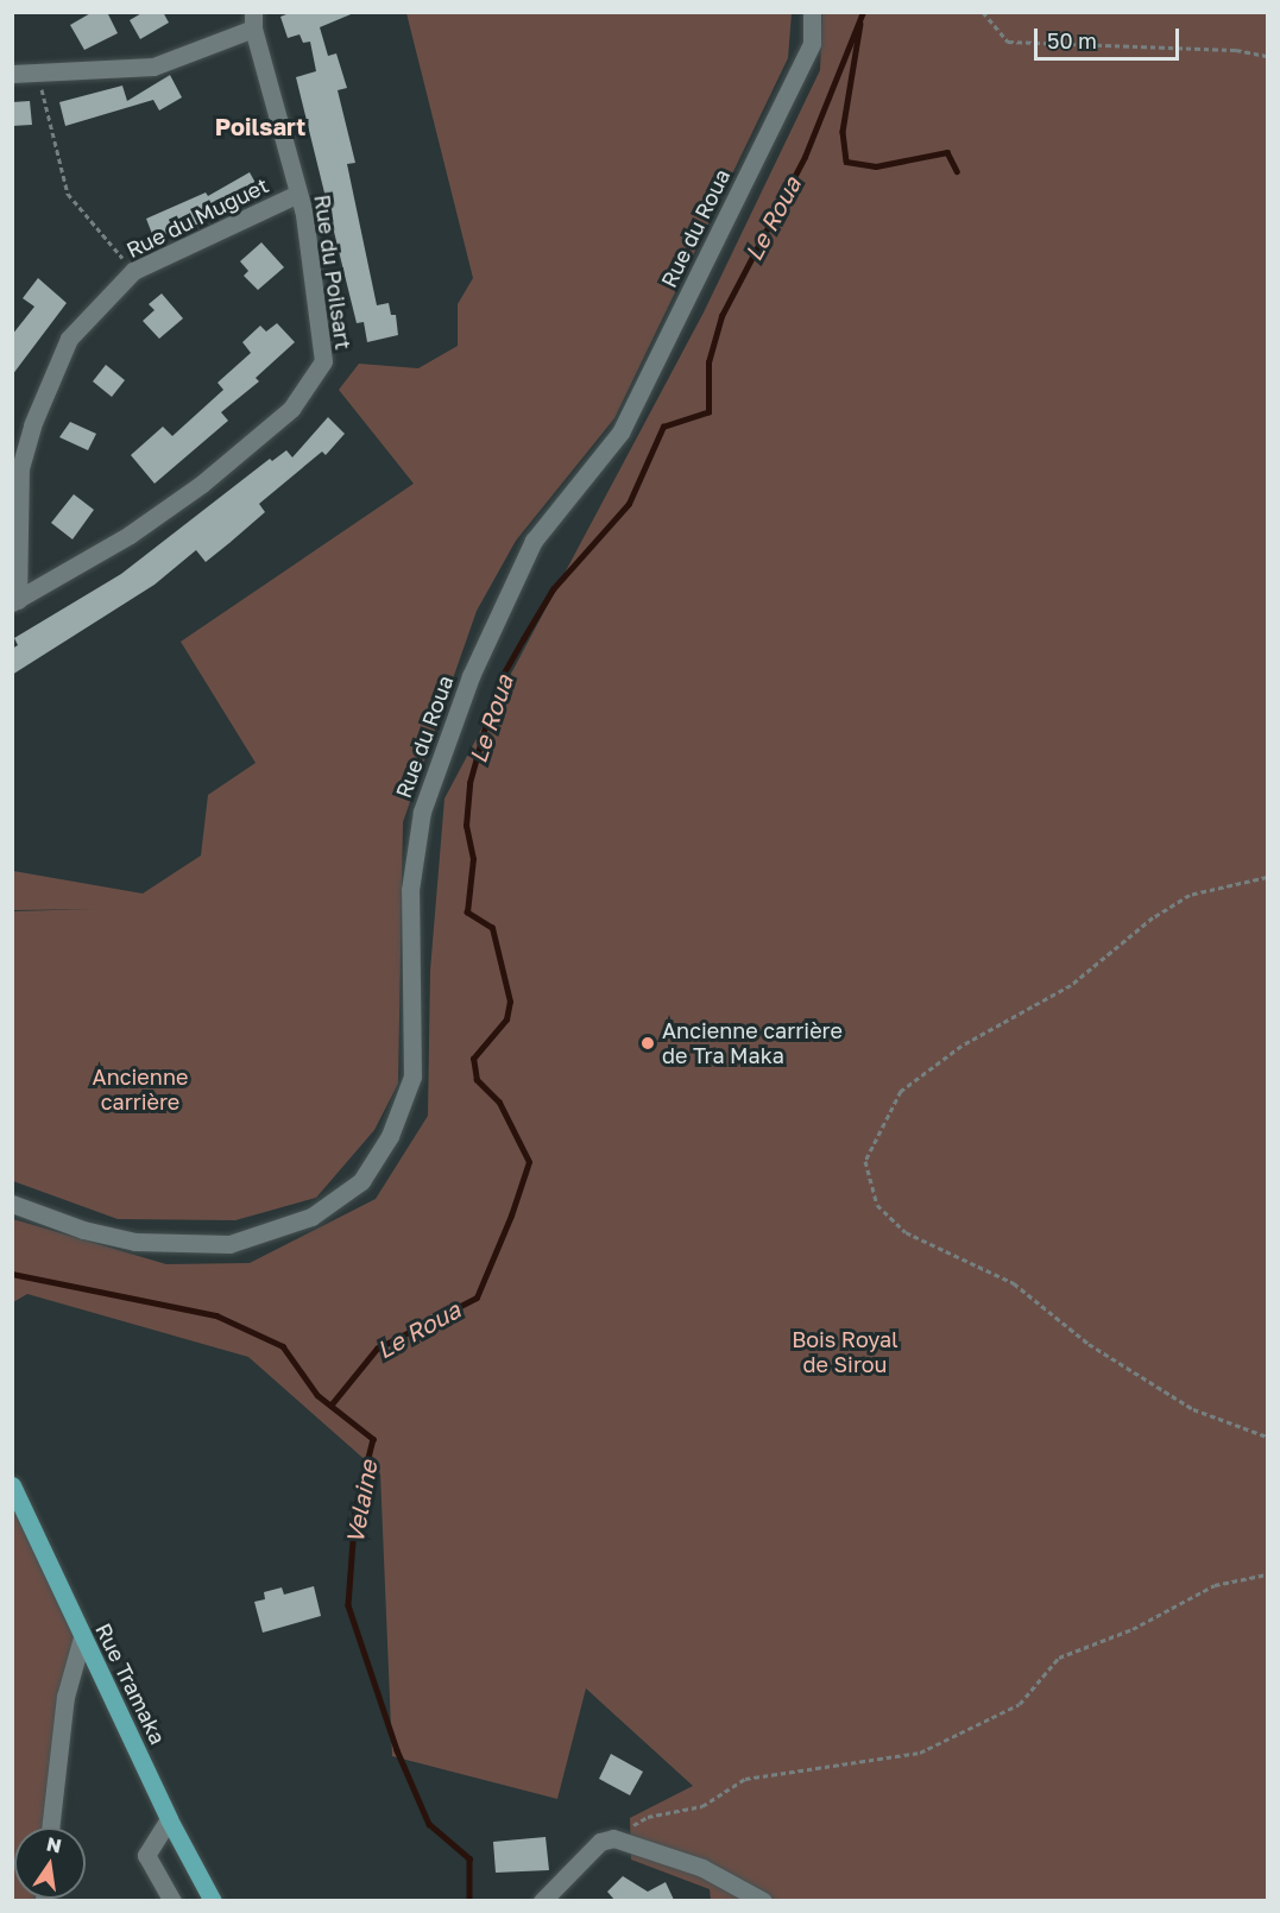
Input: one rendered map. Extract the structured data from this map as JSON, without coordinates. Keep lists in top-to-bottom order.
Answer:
{
  "streets": {
    "main road": ["Rue Tramaka"],
    "street": ["Rue du Muguet", "Rue du Roua", "Rue du Poilsart"]
  },
  "crossings": [
    ["Rue du Muguet", "Rue du Poilsart"]
  ],
  "districts": ["Poilsart"],
  "water": ["Le Roua", "Velaine"],
  "parks": ["Ancienne carrière", "Bois Royal de Sirou"],
  "places": ["Ancienne carrière de Tra Maka"],
  "scale_bar": "50 m",
  "north": "top"
}
